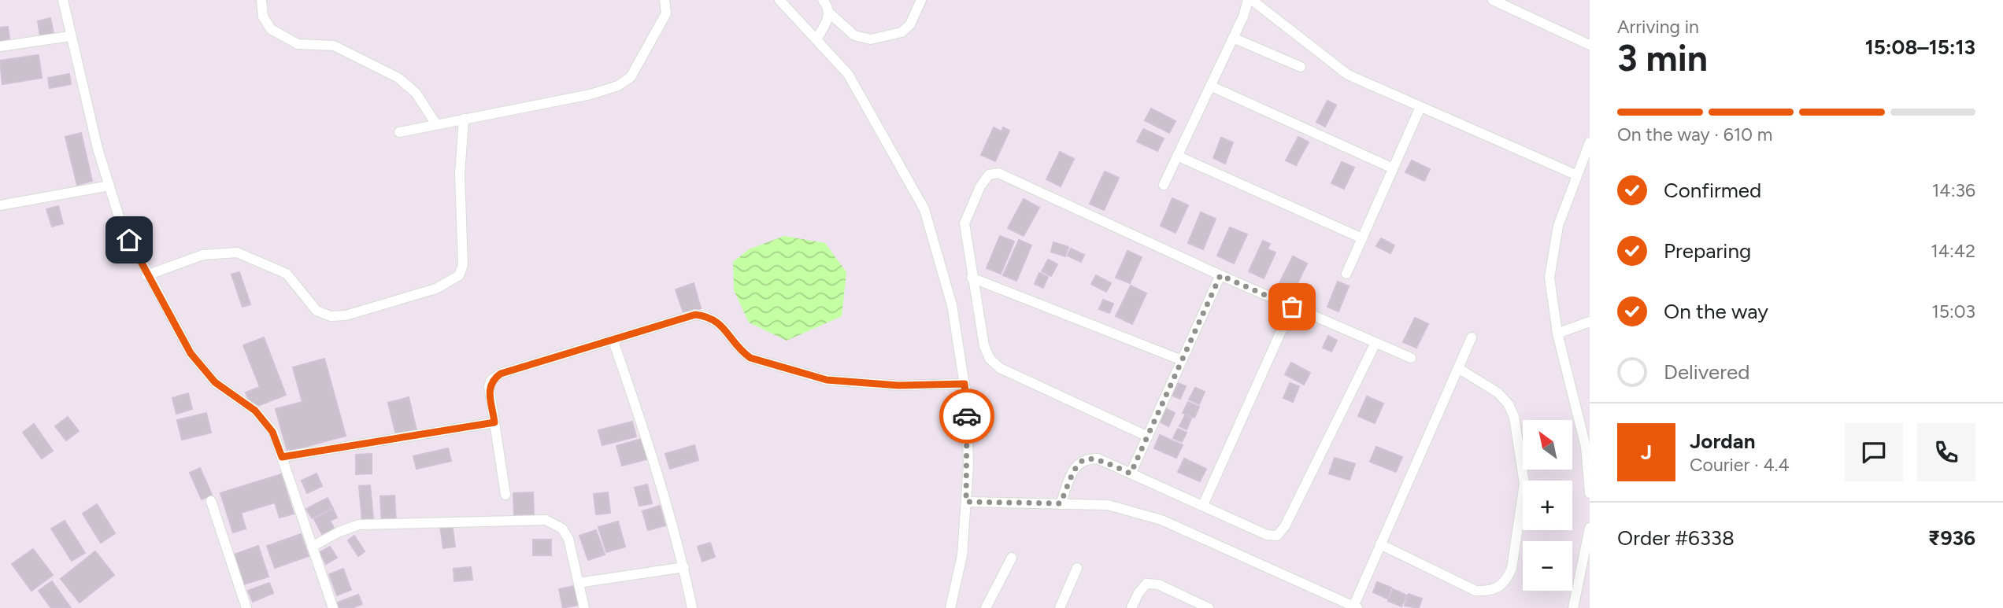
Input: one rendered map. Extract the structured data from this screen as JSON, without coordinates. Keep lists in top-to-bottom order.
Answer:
{
  "north": "top left",
  "page": {
    "heading": ["3 min", "Arriving in", "15:08–15:13"],
    "panel": [
      "Jordan",
      "Courier · 4.4",
      "Order #6338",
      "₹936"
    ],
    "bar": "On the way · 610 m",
    "list": [
      ["Confirmed", "14:36"],
      ["Preparing", "14:42"],
      ["On the way", "15:03"],
      "Delivered"
    ],
    "map_buttons": ["+", "−"],
    "round": "J"
  }
}
